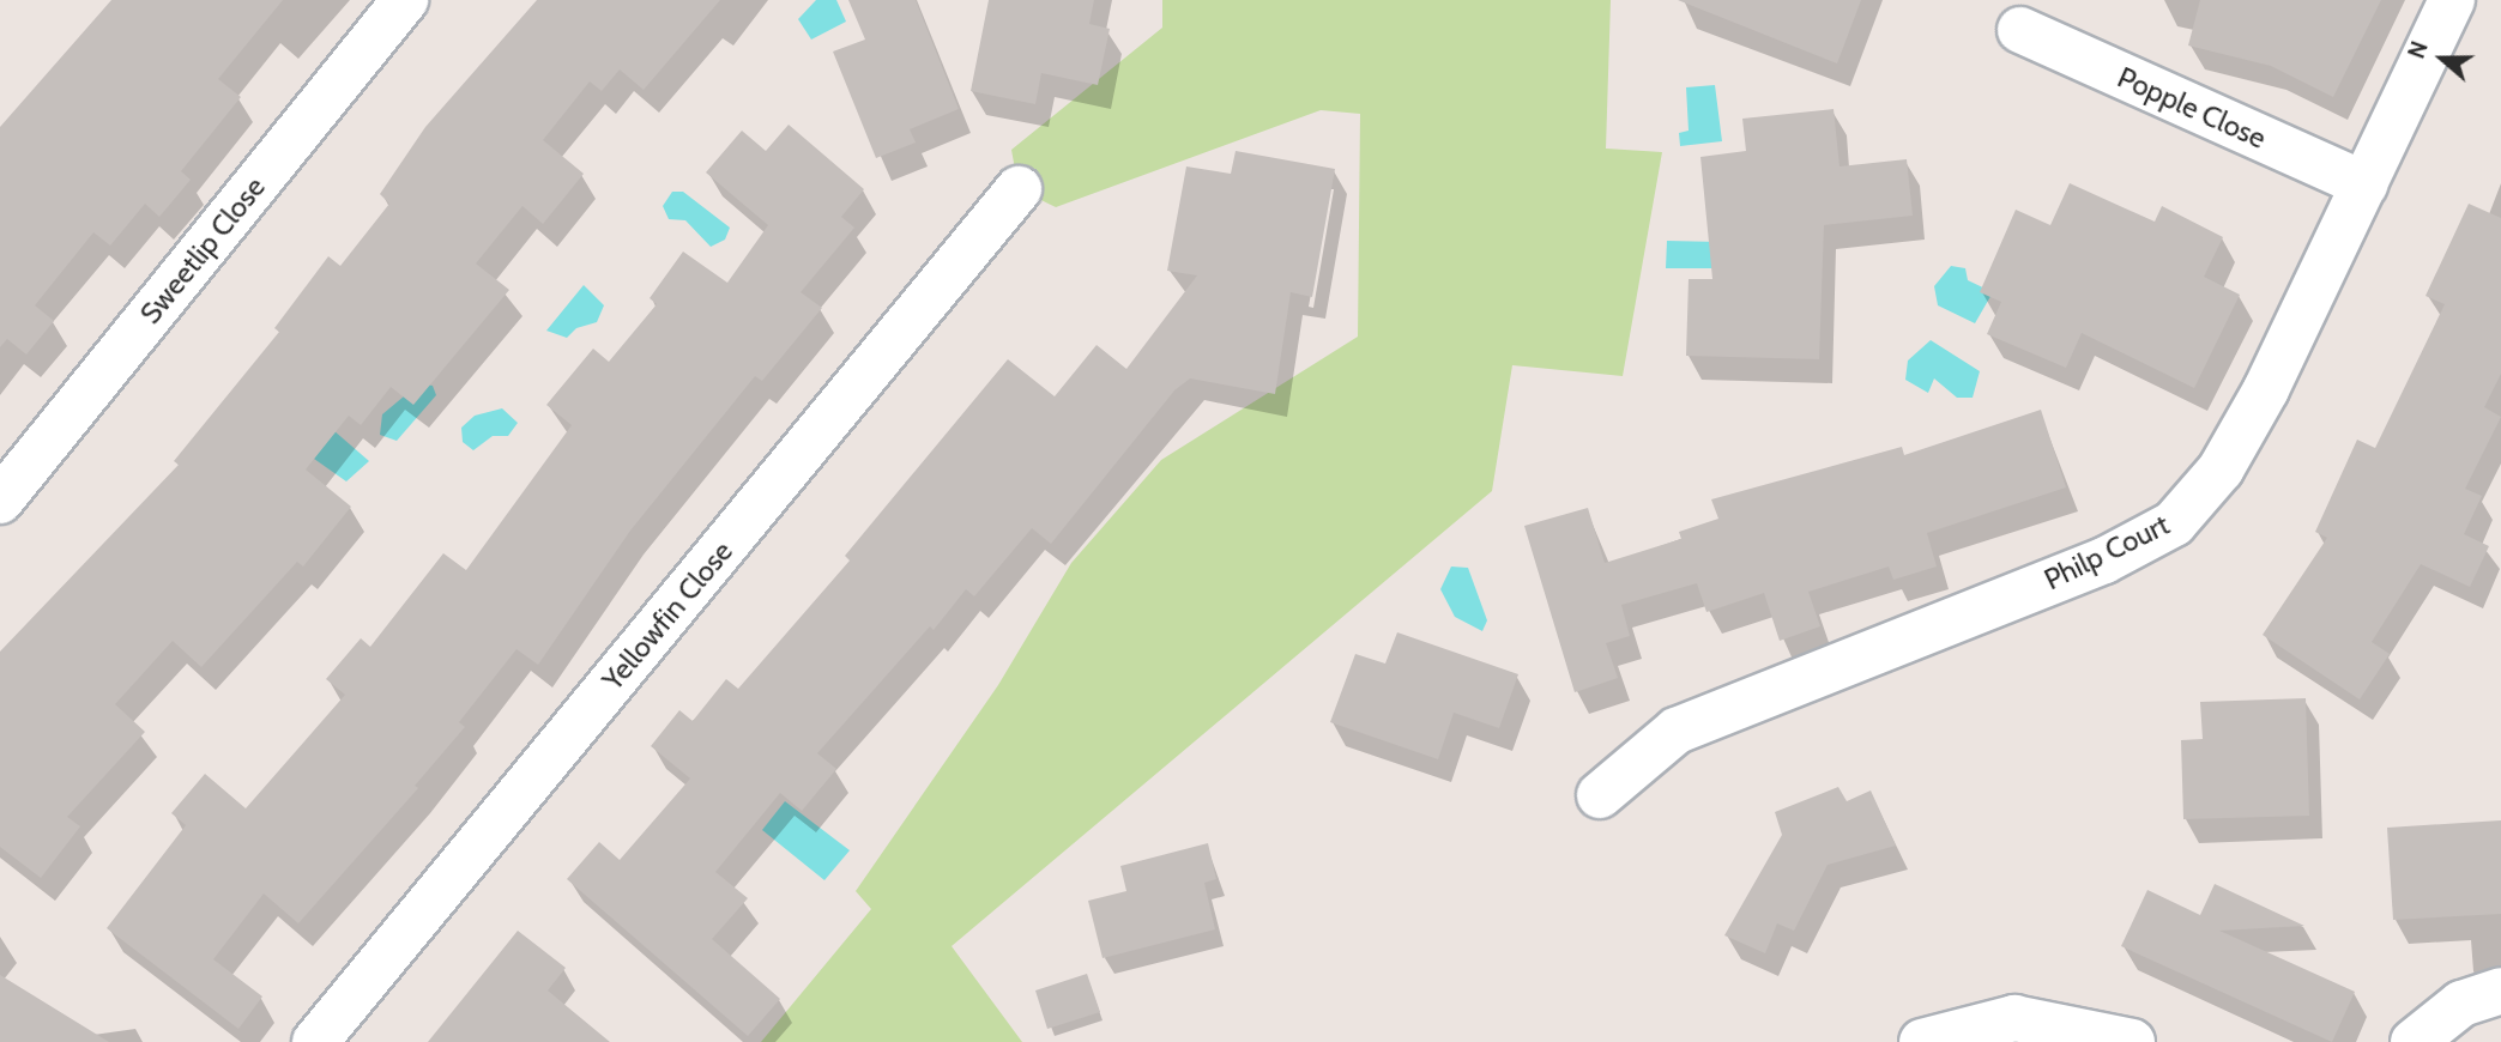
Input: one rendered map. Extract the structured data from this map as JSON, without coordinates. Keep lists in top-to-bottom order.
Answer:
{
  "streets": {
    "street": [
      "Popple Close",
      "Sweetlip Close",
      "Philp Court",
      "Yellowfin Close"
    ]
  },
  "crossings": [
    ["Popple Close", "Philp Court"]
  ],
  "north": "left"
}
